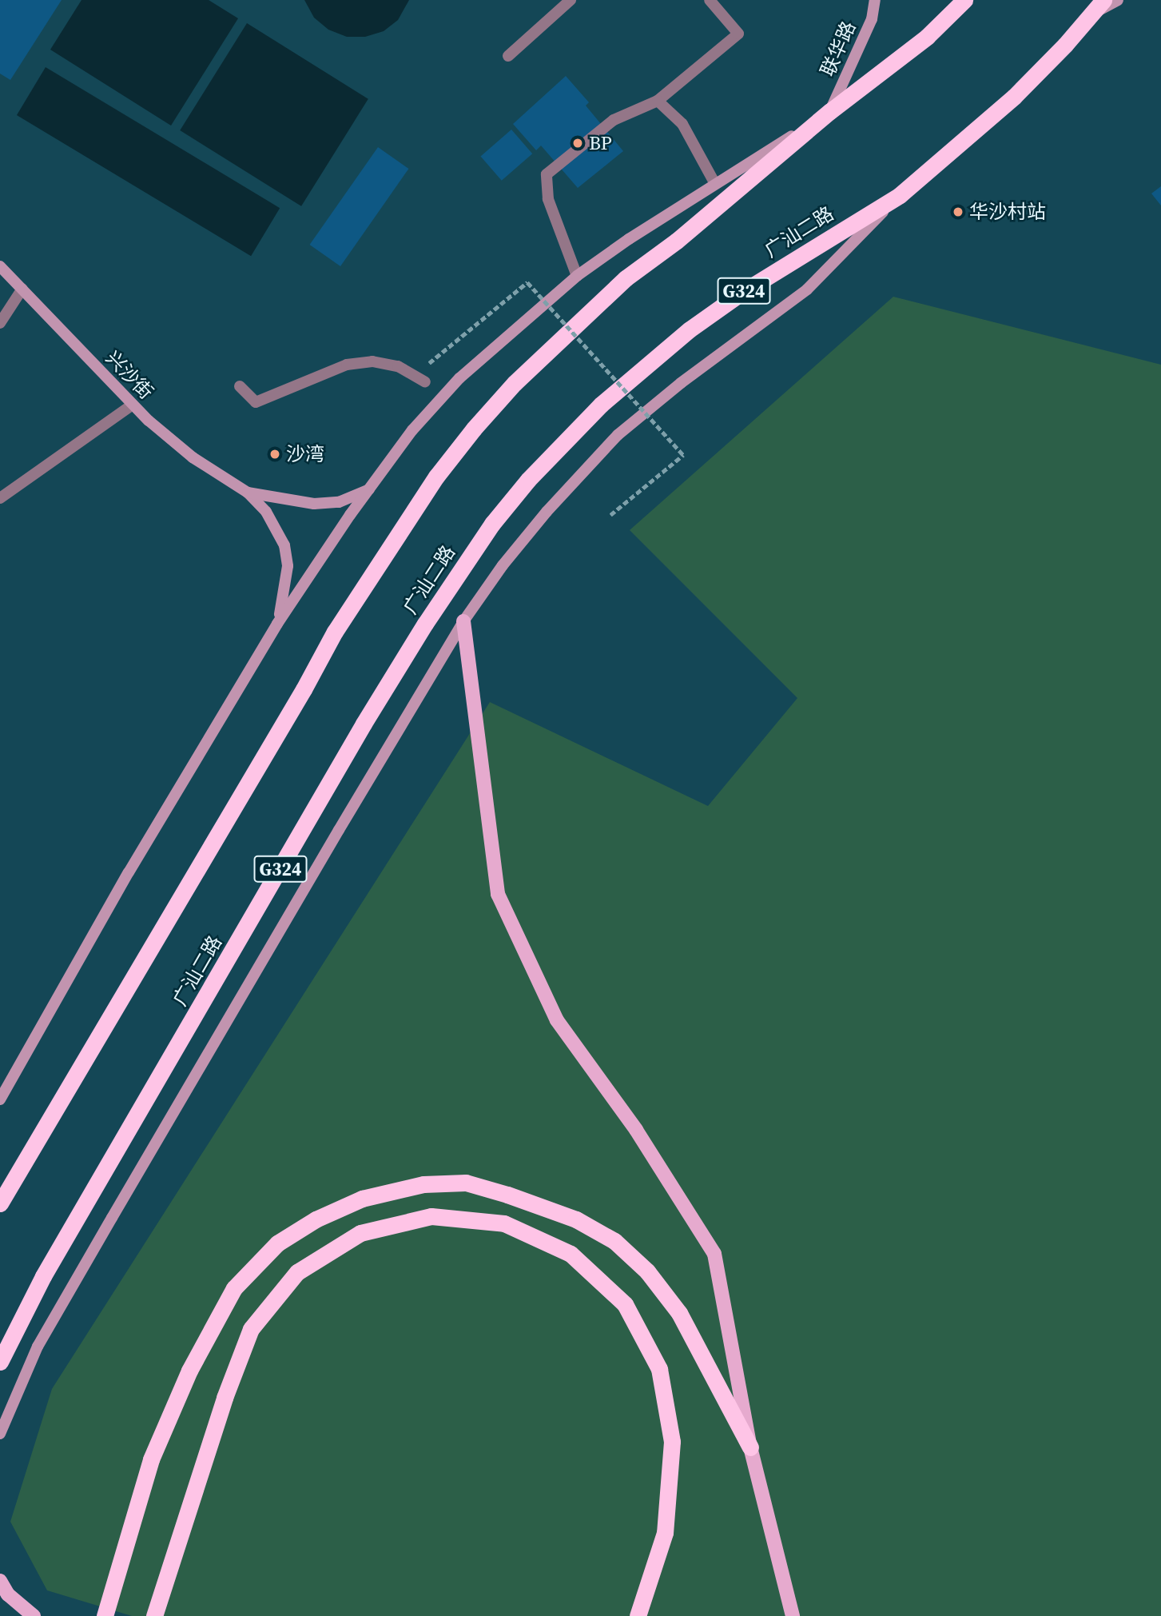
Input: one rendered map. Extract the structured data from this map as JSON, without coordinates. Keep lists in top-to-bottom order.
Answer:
{
  "streets": {
    "highway": ["广汕二路", "G324"],
    "street": ["联华路", "兴沙街"]
  },
  "places": ["BP", "华沙村站", "沙湾"]
}
